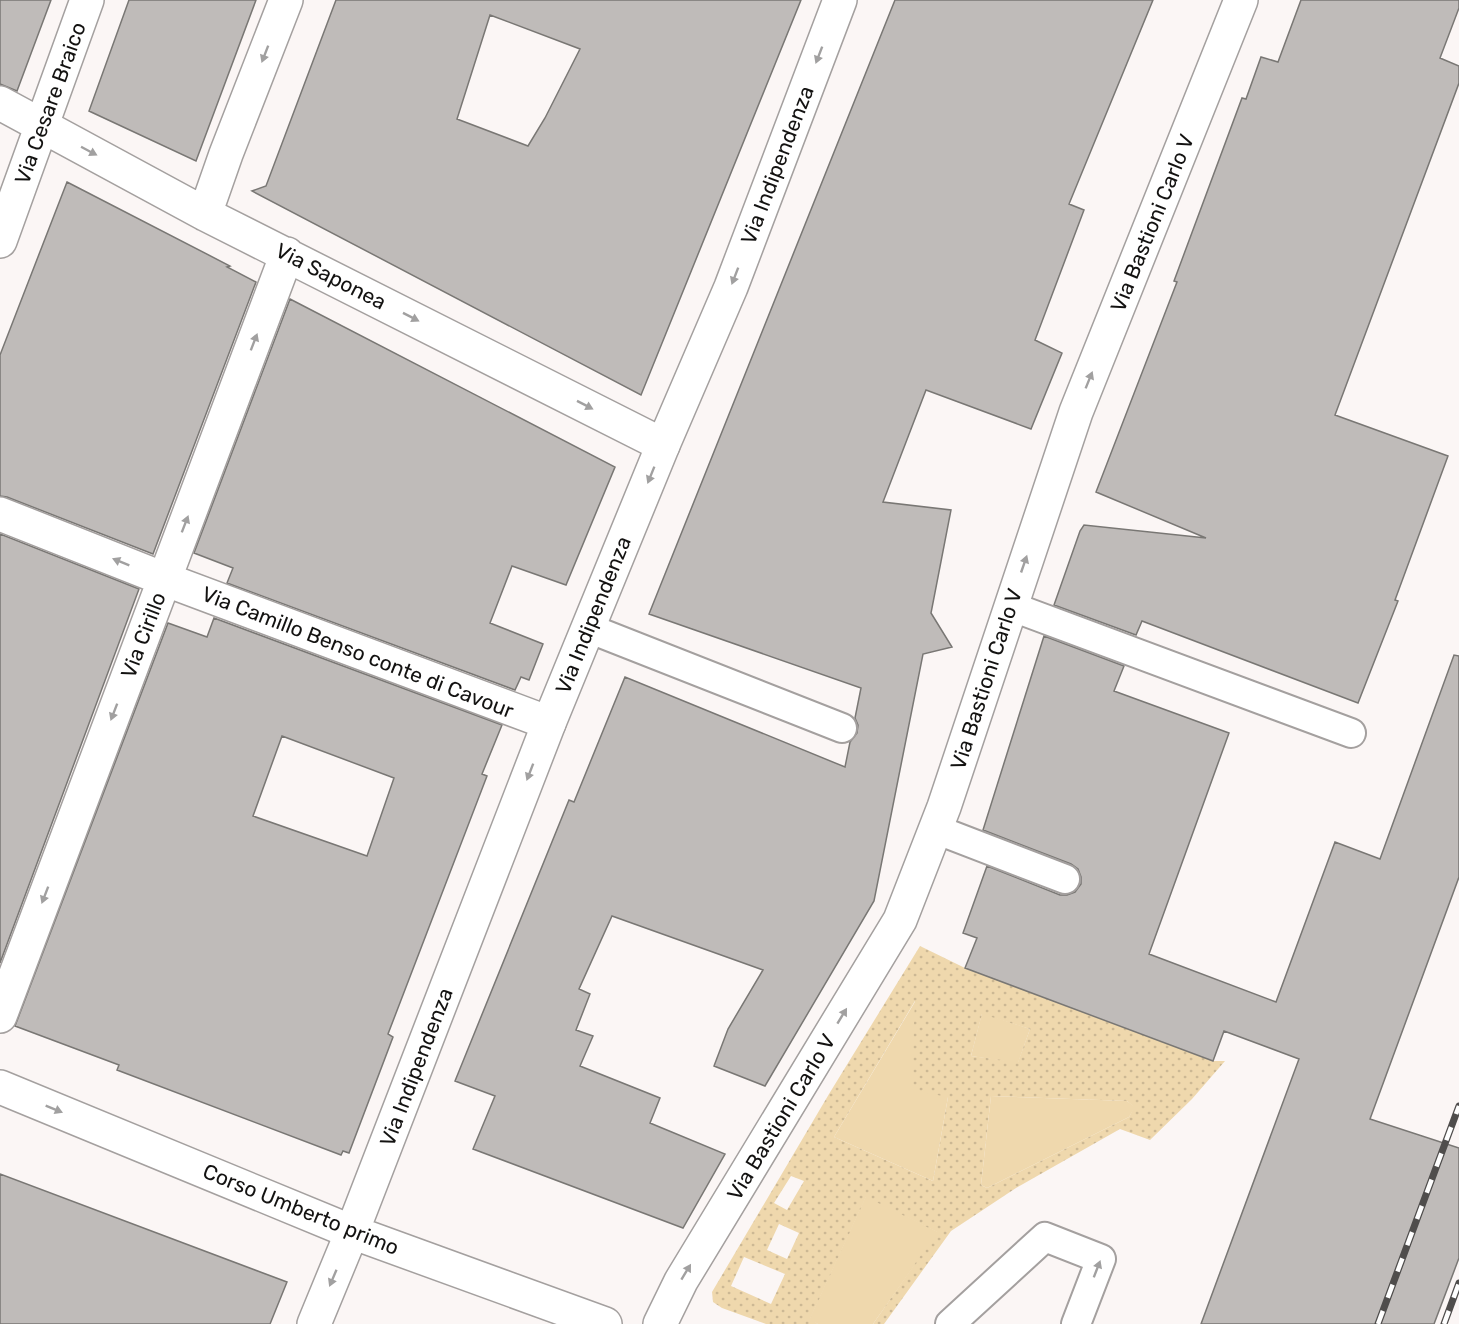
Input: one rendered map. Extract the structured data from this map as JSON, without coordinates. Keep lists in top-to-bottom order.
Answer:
{
  "streets": {
    "street": [
      "Via Cesare Braico",
      "Via Indipendenza",
      "Via Bastioni Carlo V",
      "Via Saponea",
      "Via Cirillo",
      "Via Camillo Benso conte di Cavour",
      "Corso Umberto primo"
    ]
  },
  "crossings": [
    ["Via Cesare Braico", "Via Saponea"],
    ["Via Indipendenza", "Via Saponea"],
    ["Via Indipendenza", "Via Camillo Benso conte di Cavour"],
    ["Via Indipendenza", "Corso Umberto primo"],
    ["Via Saponea", "Via Cirillo"],
    ["Via Cirillo", "Via Camillo Benso conte di Cavour"]
  ],
  "one_way": [
    "Via Indipendenza",
    "Via Bastioni Carlo V",
    "Via Saponea",
    "Corso Umberto primo"
  ]
}
